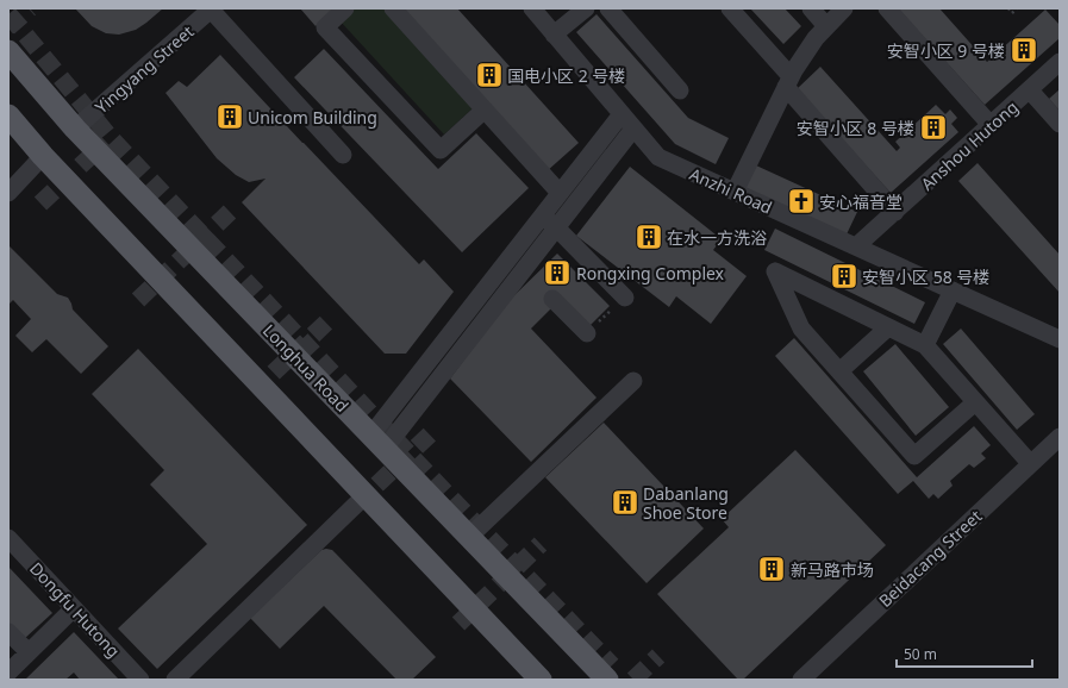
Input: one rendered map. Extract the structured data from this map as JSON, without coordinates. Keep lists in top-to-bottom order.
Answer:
{
  "streets": {
    "main road": ["Longhua Road"],
    "street": [
      "Yingyang Street",
      "Anshou Hutong",
      "Anzhi Road",
      "Beidacang Street",
      "Dongfu Hutong"
    ]
  },
  "crossings": [
    ["Yingyang Street", "Longhua Road"],
    ["Anshou Hutong", "Anzhi Road"]
  ],
  "places": {
    "building": [
      "安智小区 9 号楼",
      "国电小区 2 号楼",
      "Unicom Building",
      "安智小区 8 号楼",
      "在水一方洗浴",
      "Rongxing Complex",
      "安智小区 58 号楼",
      "Dabanlang Shoe Store",
      "新马路市场"
    ],
    "church": ["安心福音堂"]
  },
  "scale_bar": "50 m"
}
